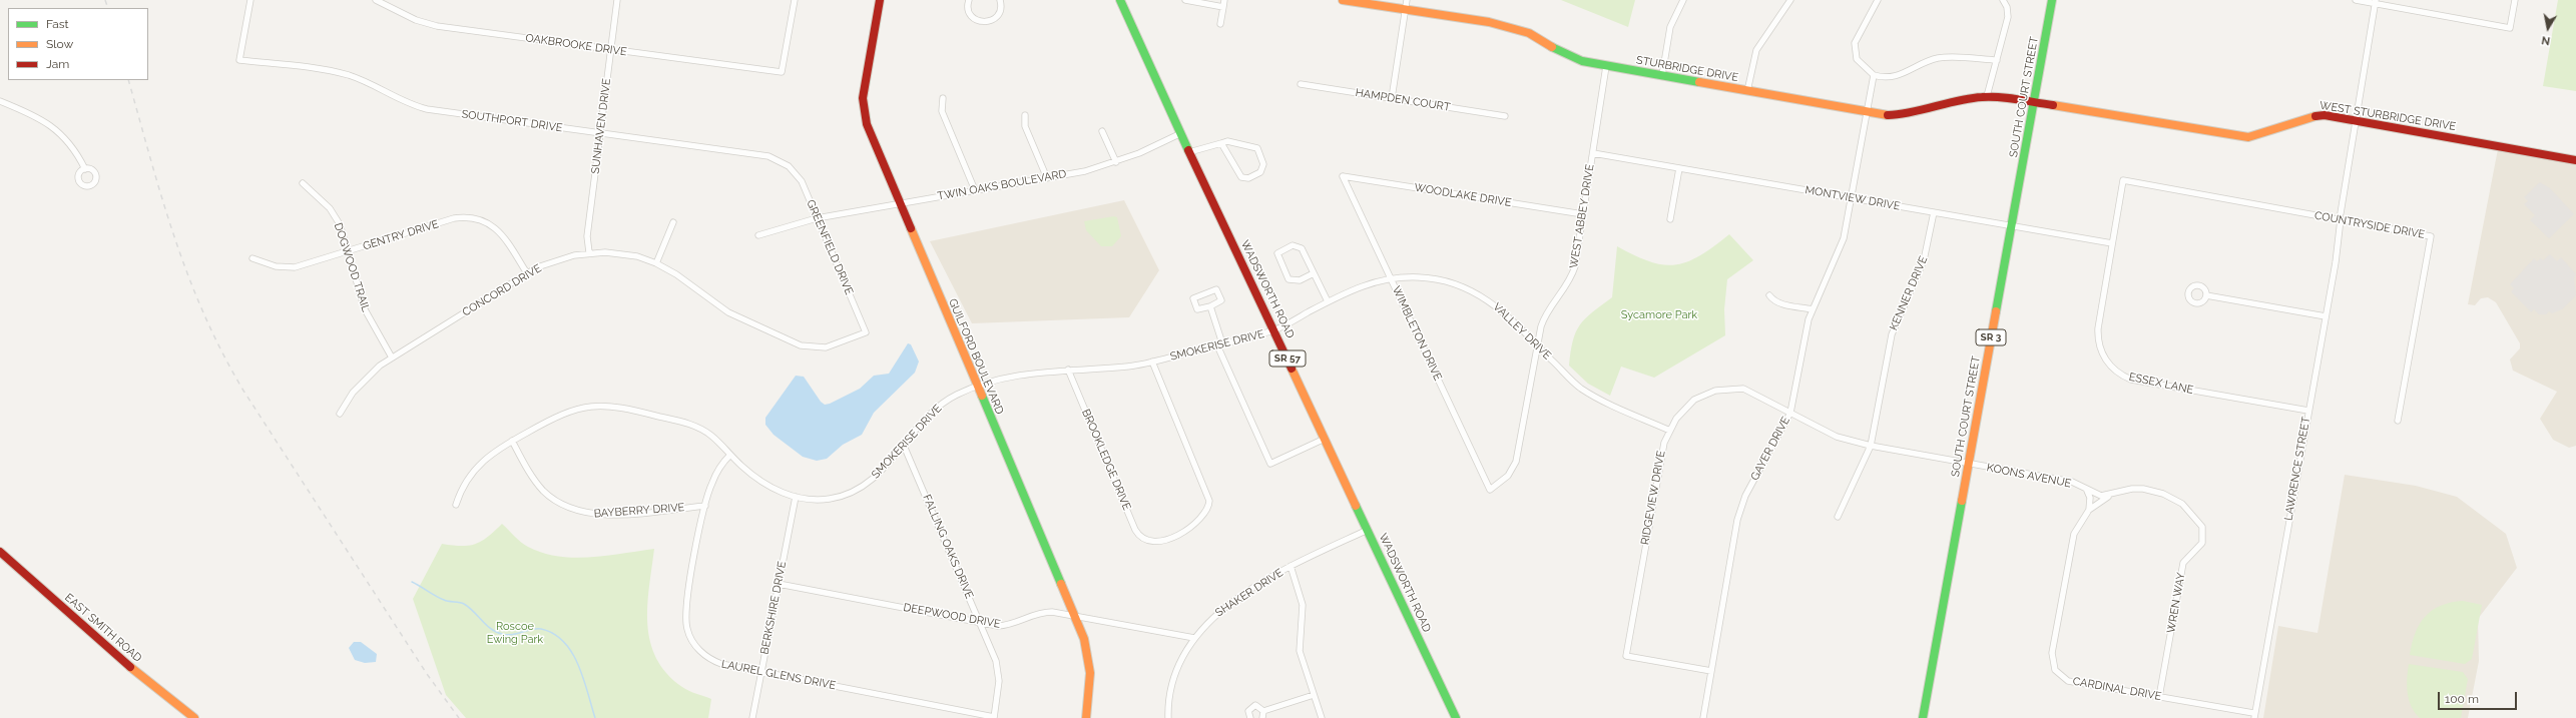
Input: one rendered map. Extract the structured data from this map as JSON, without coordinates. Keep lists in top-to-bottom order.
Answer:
{
  "streets": {
    "main road": [
      "STURBRIDGE DRIVE",
      "SOUTH COURT STREET",
      "WEST STURBRIDGE DRIVE",
      "WADSWORTH ROAD",
      "SR 3",
      "GUILFORD BOULEVARD",
      "SR 57",
      "EAST SMITH ROAD"
    ],
    "street": [
      "OAKBROOKE DRIVE",
      "HAMPDEN COURT",
      "SOUTHPORT DRIVE",
      "SUNHAVEN DRIVE",
      "TWIN OAKS BOULEVARD",
      "WOODLAKE DRIVE",
      "MONTVIEW DRIVE",
      "WEST ABBEY DRIVE",
      "COUNTRYSIDE DRIVE",
      "GENTRY DRIVE",
      "GREENFIELD DRIVE",
      "DOGWOOD TRAIL",
      "CONCORD DRIVE",
      "KENNER DRIVE",
      "VALLEY DRIVE",
      "WIMBLETON DRIVE",
      "SMOKERISE DRIVE",
      "ESSEX LANE",
      "GAYER DRIVE",
      "BROOKLEDGE DRIVE",
      "LAWRENCE STREET",
      "KOONS AVENUE",
      "RIDGEVIEW DRIVE",
      "BAYBERRY DRIVE",
      "FALLING OAKS DRIVE",
      "SHAKER DRIVE",
      "WREN WAY",
      "BERKSHIRE DRIVE",
      "DEEPWOOD DRIVE",
      "LAUREL GLENS DRIVE",
      "CARDINAL DRIVE"
    ]
  },
  "crossings": [
    ["OAKBROOKE DRIVE", "SUNHAVEN DRIVE"],
    ["STURBRIDGE DRIVE", "SOUTH COURT STREET"],
    ["STURBRIDGE DRIVE", "WEST STURBRIDGE DRIVE"],
    ["STURBRIDGE DRIVE", "WEST ABBEY DRIVE"],
    ["STURBRIDGE DRIVE", "GAYER DRIVE"],
    ["SOUTH COURT STREET", "WEST STURBRIDGE DRIVE"],
    ["SOUTH COURT STREET", "MONTVIEW DRIVE"],
    ["SOUTH COURT STREET", "KOONS AVENUE"],
    ["SOUTH COURT STREET", "RIDGEVIEW DRIVE"],
    ["WEST STURBRIDGE DRIVE", "LAWRENCE STREET"],
    ["SOUTHPORT DRIVE", "SUNHAVEN DRIVE"],
    ["SOUTHPORT DRIVE", "GREENFIELD DRIVE"],
    ["SUNHAVEN DRIVE", "CONCORD DRIVE"],
    ["TWIN OAKS BOULEVARD", "GREENFIELD DRIVE"],
    ["TWIN OAKS BOULEVARD", "WADSWORTH ROAD"],
    ["TWIN OAKS BOULEVARD", "GUILFORD BOULEVARD"],
    ["WOODLAKE DRIVE", "WEST ABBEY DRIVE"],
    ["WOODLAKE DRIVE", "WIMBLETON DRIVE"],
    ["MONTVIEW DRIVE", "WEST ABBEY DRIVE"],
    ["MONTVIEW DRIVE", "KENNER DRIVE"],
    ["MONTVIEW DRIVE", "ESSEX LANE"],
    ["MONTVIEW DRIVE", "GAYER DRIVE"],
    ["WEST ABBEY DRIVE", "VALLEY DRIVE"],
    ["WEST ABBEY DRIVE", "WIMBLETON DRIVE"],
    ["COUNTRYSIDE DRIVE", "ESSEX LANE"],
    ["COUNTRYSIDE DRIVE", "LAWRENCE STREET"],
    ["GENTRY DRIVE", "DOGWOOD TRAIL"],
    ["GENTRY DRIVE", "CONCORD DRIVE"],
    ["GREENFIELD DRIVE", "CONCORD DRIVE"],
    ["DOGWOOD TRAIL", "CONCORD DRIVE"],
    ["WADSWORTH ROAD", "VALLEY DRIVE"],
    ["WADSWORTH ROAD", "SMOKERISE DRIVE"],
    ["WADSWORTH ROAD", "SHAKER DRIVE"],
    ["KENNER DRIVE", "RIDGEVIEW DRIVE"],
    ["VALLEY DRIVE", "WIMBLETON DRIVE"],
    ["VALLEY DRIVE", "SMOKERISE DRIVE"],
    ["VALLEY DRIVE", "RIDGEVIEW DRIVE"],
    ["SMOKERISE DRIVE", "GUILFORD BOULEVARD"],
    ["SMOKERISE DRIVE", "BROOKLEDGE DRIVE"],
    ["SMOKERISE DRIVE", "BAYBERRY DRIVE"],
    ["SMOKERISE DRIVE", "FALLING OAKS DRIVE"],
    ["SMOKERISE DRIVE", "BERKSHIRE DRIVE"],
    ["SMOKERISE DRIVE", "LAUREL GLENS DRIVE"],
    ["GUILFORD BOULEVARD", "DEEPWOOD DRIVE"],
    ["ESSEX LANE", "LAWRENCE STREET"],
    ["GAYER DRIVE", "RIDGEVIEW DRIVE"],
    ["LAWRENCE STREET", "CARDINAL DRIVE"],
    ["KOONS AVENUE", "RIDGEVIEW DRIVE"],
    ["KOONS AVENUE", "WREN WAY"],
    ["KOONS AVENUE", "CARDINAL DRIVE"],
    ["BAYBERRY DRIVE", "LAUREL GLENS DRIVE"],
    ["FALLING OAKS DRIVE", "DEEPWOOD DRIVE"],
    ["FALLING OAKS DRIVE", "LAUREL GLENS DRIVE"],
    ["SHAKER DRIVE", "DEEPWOOD DRIVE"],
    ["WREN WAY", "CARDINAL DRIVE"],
    ["BERKSHIRE DRIVE", "DEEPWOOD DRIVE"],
    ["BERKSHIRE DRIVE", "LAUREL GLENS DRIVE"]
  ],
  "parks": ["Sycamore Park", "Roscoe Ewing Park"],
  "legend": ["Fast", "Slow", "Jam"],
  "scale_bar": "100 m",
  "north": "bottom"
}
